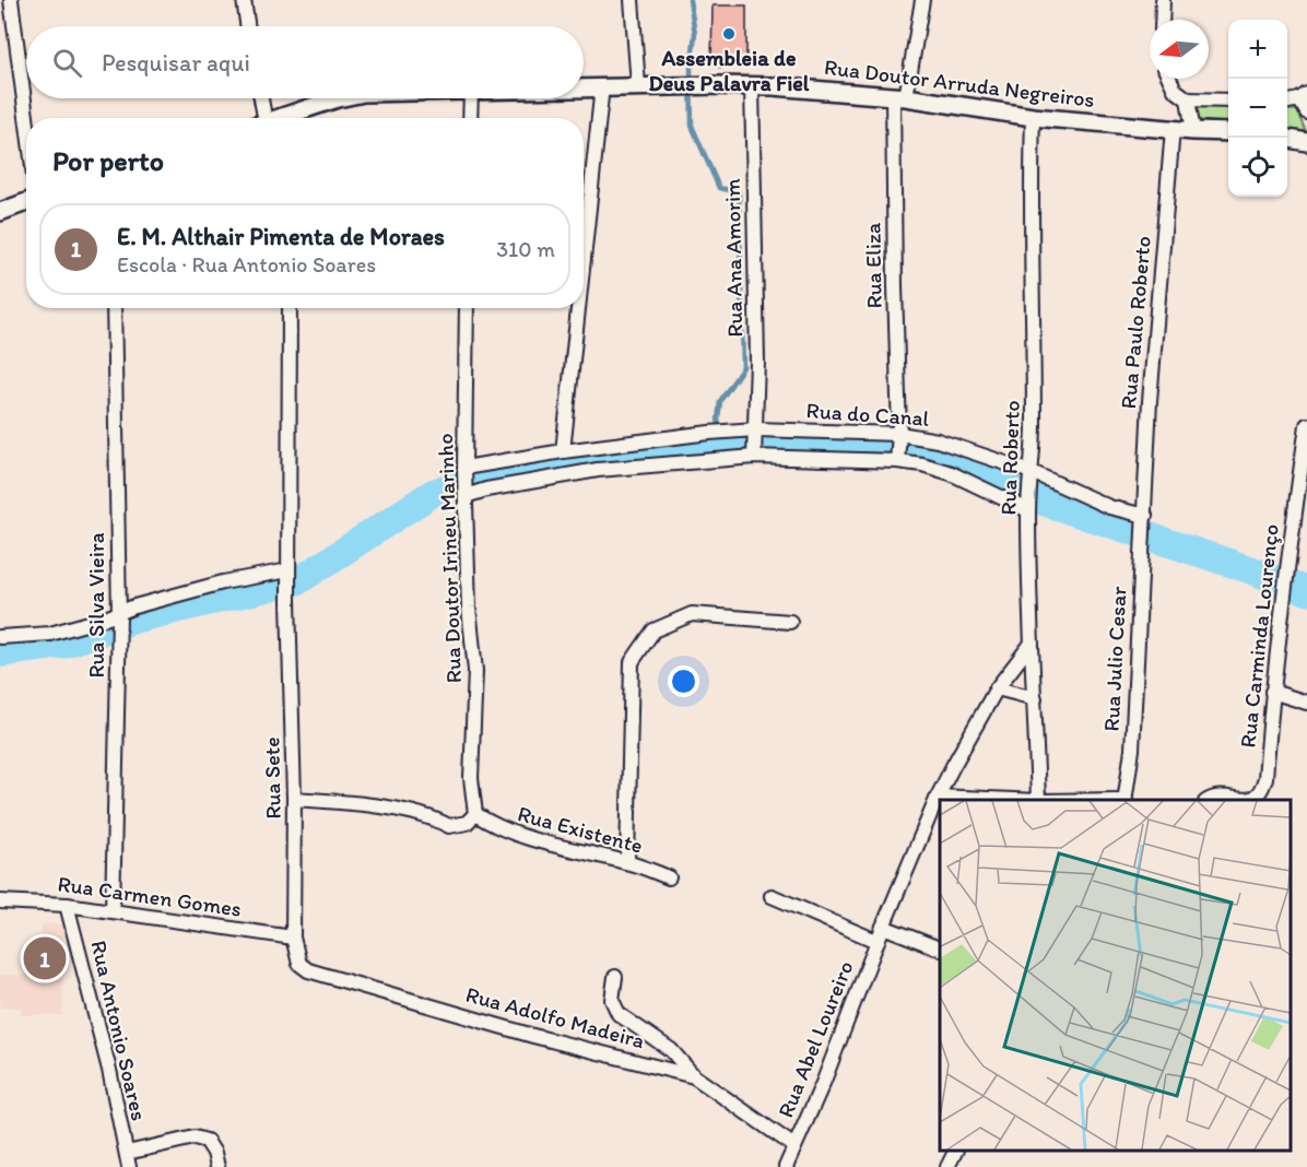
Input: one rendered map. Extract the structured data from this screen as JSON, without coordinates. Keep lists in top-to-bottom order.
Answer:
{
  "streets": {
    "street": [
      "Rua Doutor Arruda Negreiros",
      "Rua Ana Amorim",
      "Rua Eliza",
      "Rua Paulo Roberto",
      "Rua do Canal",
      "Rua Roberto",
      "Rua Doutor Irineu Marinho",
      "Rua Silva Vieira",
      "Rua Carminda Lourenço",
      "Rua Julio Cesar",
      "Rua Sete",
      "Rua Existente",
      "Rua Carmen Gomes",
      "Rua Adolfo Madeira",
      "Rua Antonio Soares",
      "Rua Abel Loureiro"
    ]
  },
  "crossings": [
    ["Rua Doutor Arruda Negreiros", "Rua Ana Amorim"],
    ["Rua Doutor Arruda Negreiros", "Rua Eliza"],
    ["Rua Doutor Arruda Negreiros", "Rua Paulo Roberto"],
    ["Rua Doutor Arruda Negreiros", "Rua Roberto"],
    ["Rua Ana Amorim", "Rua do Canal"],
    ["Rua Eliza", "Rua do Canal"],
    ["Rua Paulo Roberto", "Rua do Canal"],
    ["Rua Paulo Roberto", "Rua Julio Cesar"],
    ["Rua do Canal", "Rua Roberto"],
    ["Rua do Canal", "Rua Doutor Irineu Marinho"],
    ["Rua do Canal", "Rua Julio Cesar"],
    ["Rua Roberto", "Rua Abel Loureiro"],
    ["Rua Doutor Irineu Marinho", "Rua Existente"],
    ["Rua Silva Vieira", "Rua Carmen Gomes"],
    ["Rua Sete", "Rua Carmen Gomes"],
    ["Rua Sete", "Rua Adolfo Madeira"],
    ["Rua Carmen Gomes", "Rua Antonio Soares"],
    ["Rua Adolfo Madeira", "Rua Abel Loureiro"]
  ],
  "places": ["Assembleia de Deus Palavra Fiel"],
  "north": "left",
  "page": {
    "map_buttons": ["+", "−"],
    "search": "Pesquisar aqui",
    "heading": "Por perto",
    "list": [
      {
        "mark": "1",
        "name": "E. M. Althair Pimenta de Moraes",
        "note": "Escola · Rua Antonio Soares",
        "value": "310 m"
      }
    ],
    "pins": "1"
  }
}
